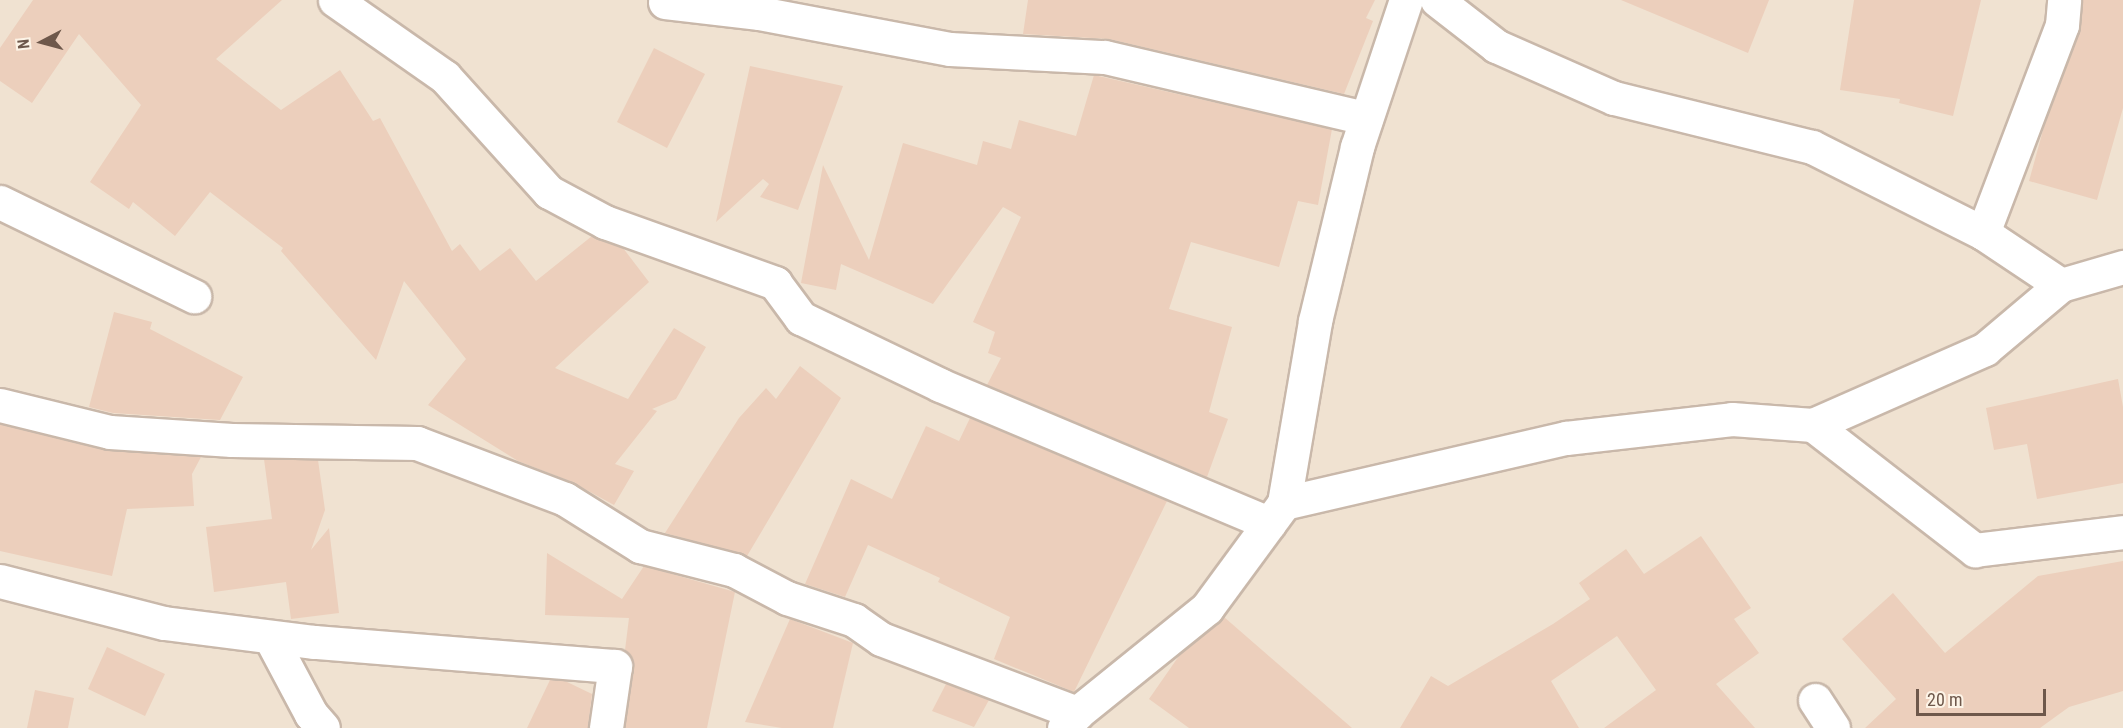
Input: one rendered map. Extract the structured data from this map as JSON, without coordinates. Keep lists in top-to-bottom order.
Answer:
{
  "scale_bar": "20 m",
  "north": "left"
}
